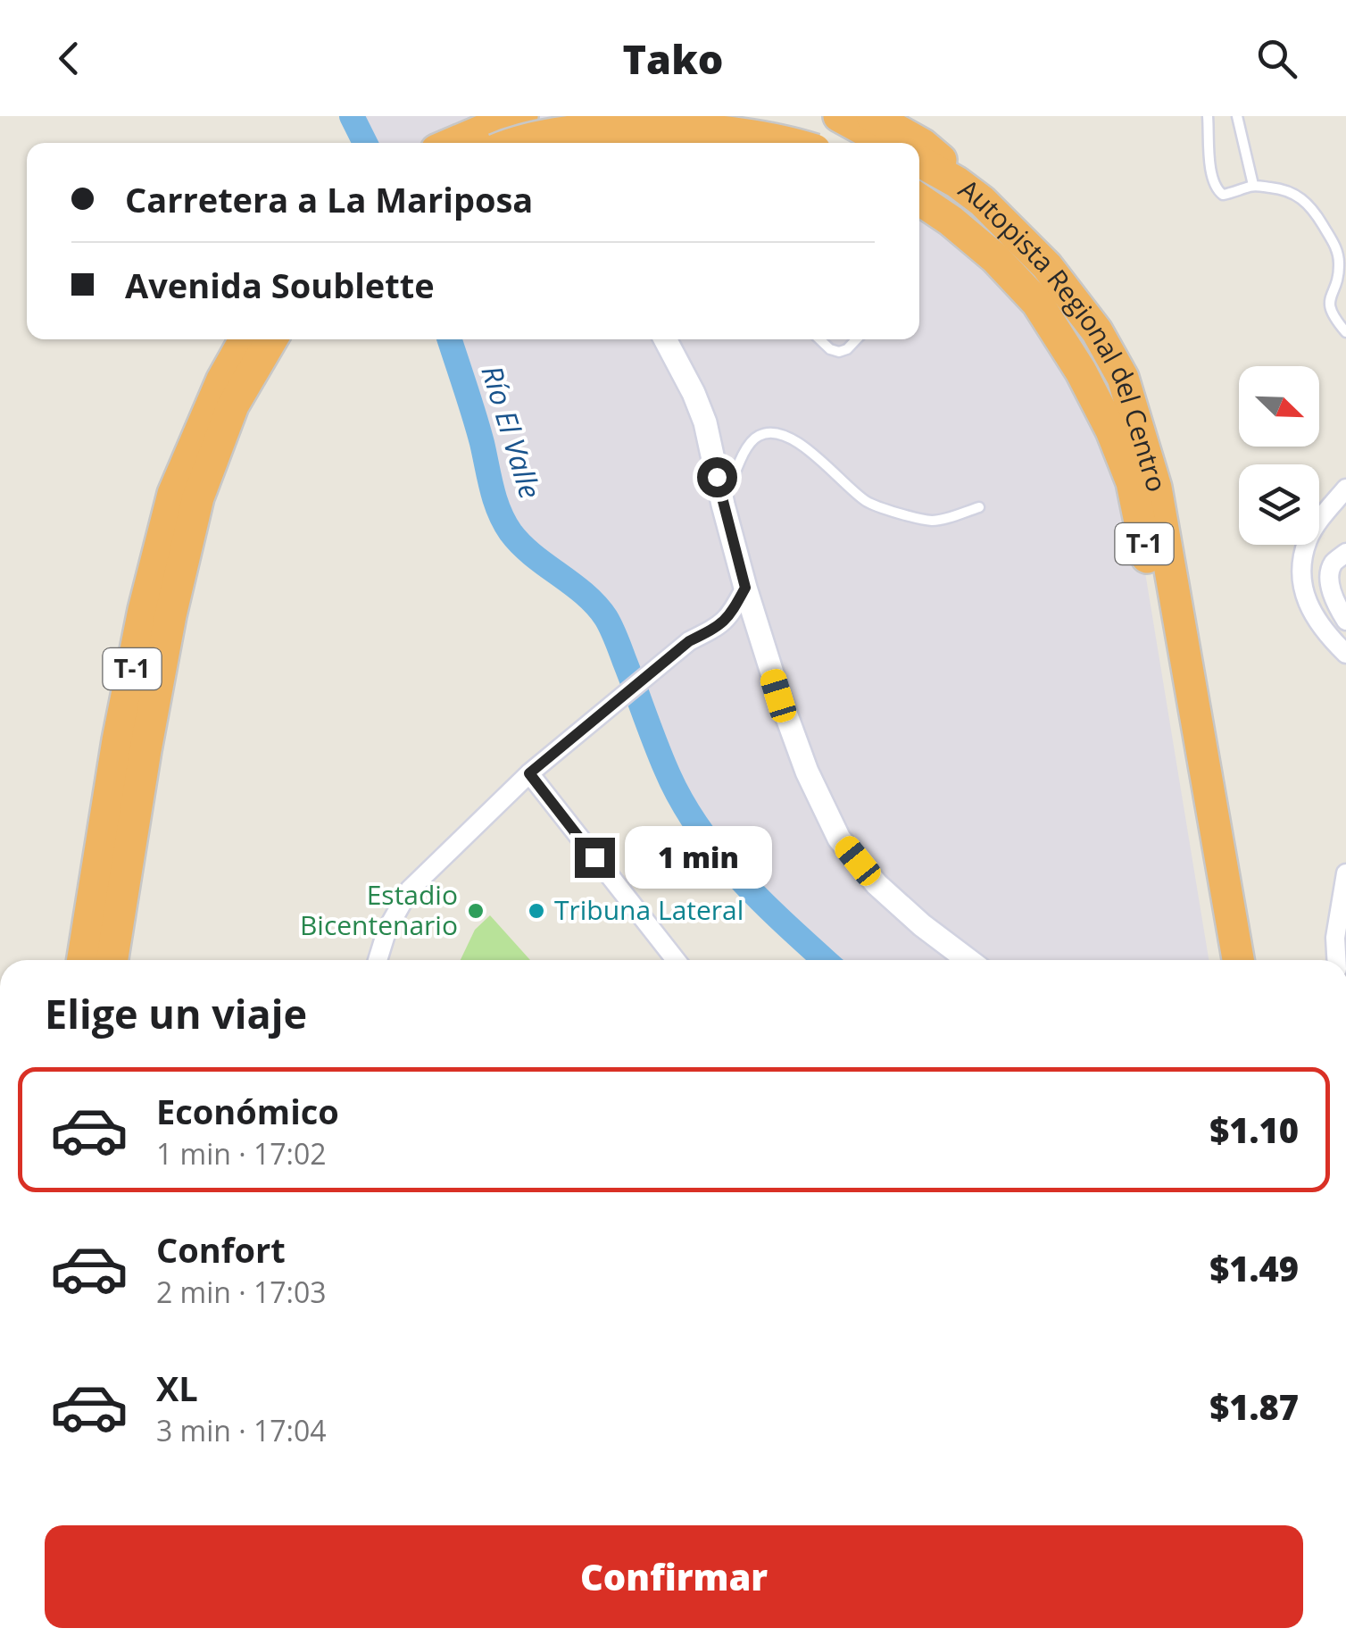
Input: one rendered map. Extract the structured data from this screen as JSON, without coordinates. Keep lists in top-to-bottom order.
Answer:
{
  "streets": {
    "highway": ["Autopista Regional del Centro", "T-1"]
  },
  "water": ["Río El Valle"],
  "places": ["Estadio Bicentenario", "Tribuna Lateral"],
  "north": "bottom right",
  "page": {
    "header": "Tako",
    "banner": ["Carretera a La Mariposa", "Avenida Soublette"],
    "bubble": "1 min",
    "heading": "Elige un viaje",
    "list": [
      {
        "name": "Económico",
        "note": "1 min · 17:02",
        "value": "$1.10"
      },
      {
        "name": "Confort",
        "note": "2 min · 17:03",
        "value": "$1.49"
      },
      {
        "name": "XL",
        "note": "3 min · 17:04",
        "value": "$1.87"
      }
    ],
    "buttons": "Confirmar"
  }
}
